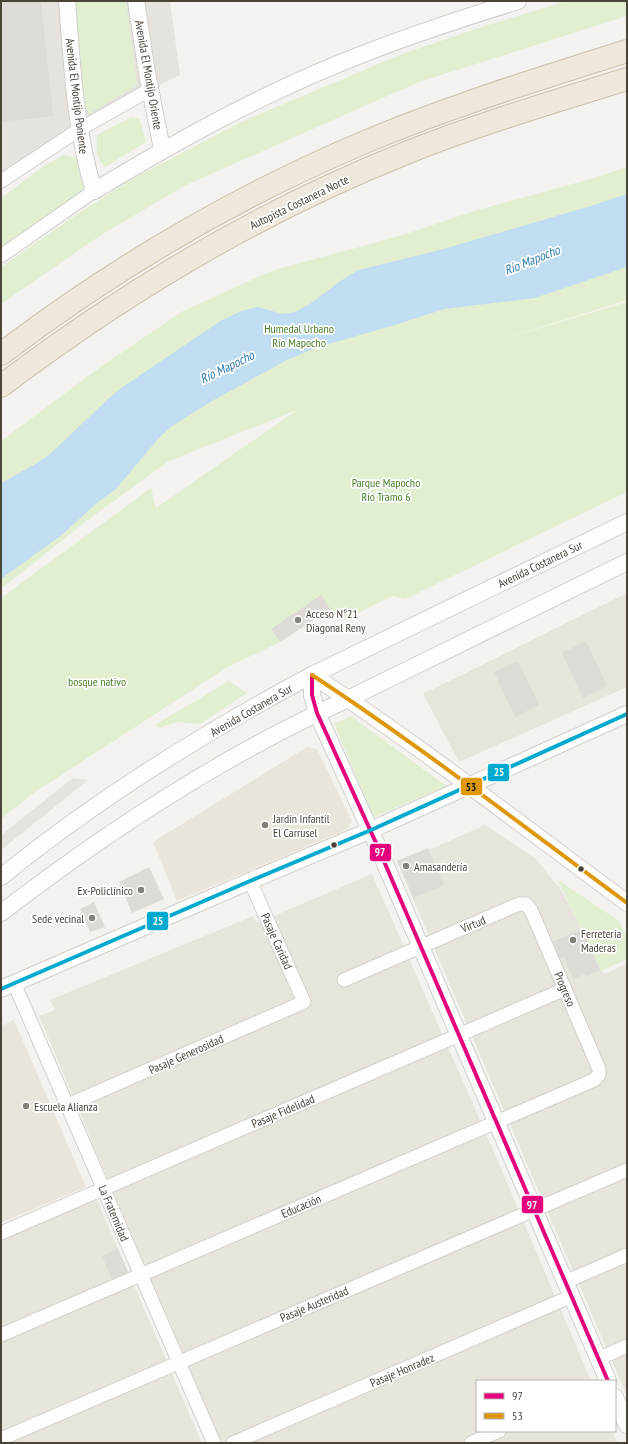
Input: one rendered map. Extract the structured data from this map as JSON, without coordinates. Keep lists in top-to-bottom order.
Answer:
{
  "streets": {
    "highway": ["Autopista Costanera Norte"],
    "street": [
      "Avenida El Montijo Oriente",
      "Avenida El Montijo Poniente",
      "Avenida Costanera Sur",
      "Virtud",
      "Pasaje Caridad",
      "Progreso",
      "Pasaje Generosidad",
      "Pasaje Fidelidad",
      "Educación",
      "La Fraternidad",
      "Pasaje Austeridad",
      "Pasaje Honradez"
    ]
  },
  "crossings": [
    ["Virtud", "Progreso"],
    ["Pasaje Caridad", "Pasaje Generosidad"],
    ["Progreso", "Pasaje Fidelidad"],
    ["Progreso", "Educación"],
    ["Pasaje Generosidad", "La Fraternidad"],
    ["Pasaje Fidelidad", "La Fraternidad"],
    ["Educación", "La Fraternidad"],
    ["La Fraternidad", "Pasaje Austeridad"]
  ],
  "water": ["Río Mapocho"],
  "parks": ["Humedal Urbano Río Mapocho", "Parque Mapocho Río Tramo 6", "bosque nativo"],
  "places": [
    "Acceso N°21 Diagonal Reny",
    "Jardín Infantil El Carrusel",
    "Amasandería",
    "Ex-Policlínico",
    "Sede vecinal",
    "Ferretería Maderas",
    "Escuela Alianza"
  ],
  "lines": ["transit line 97", "transit line 53", "transit line 25"],
  "legend": ["97", "53"]
}
